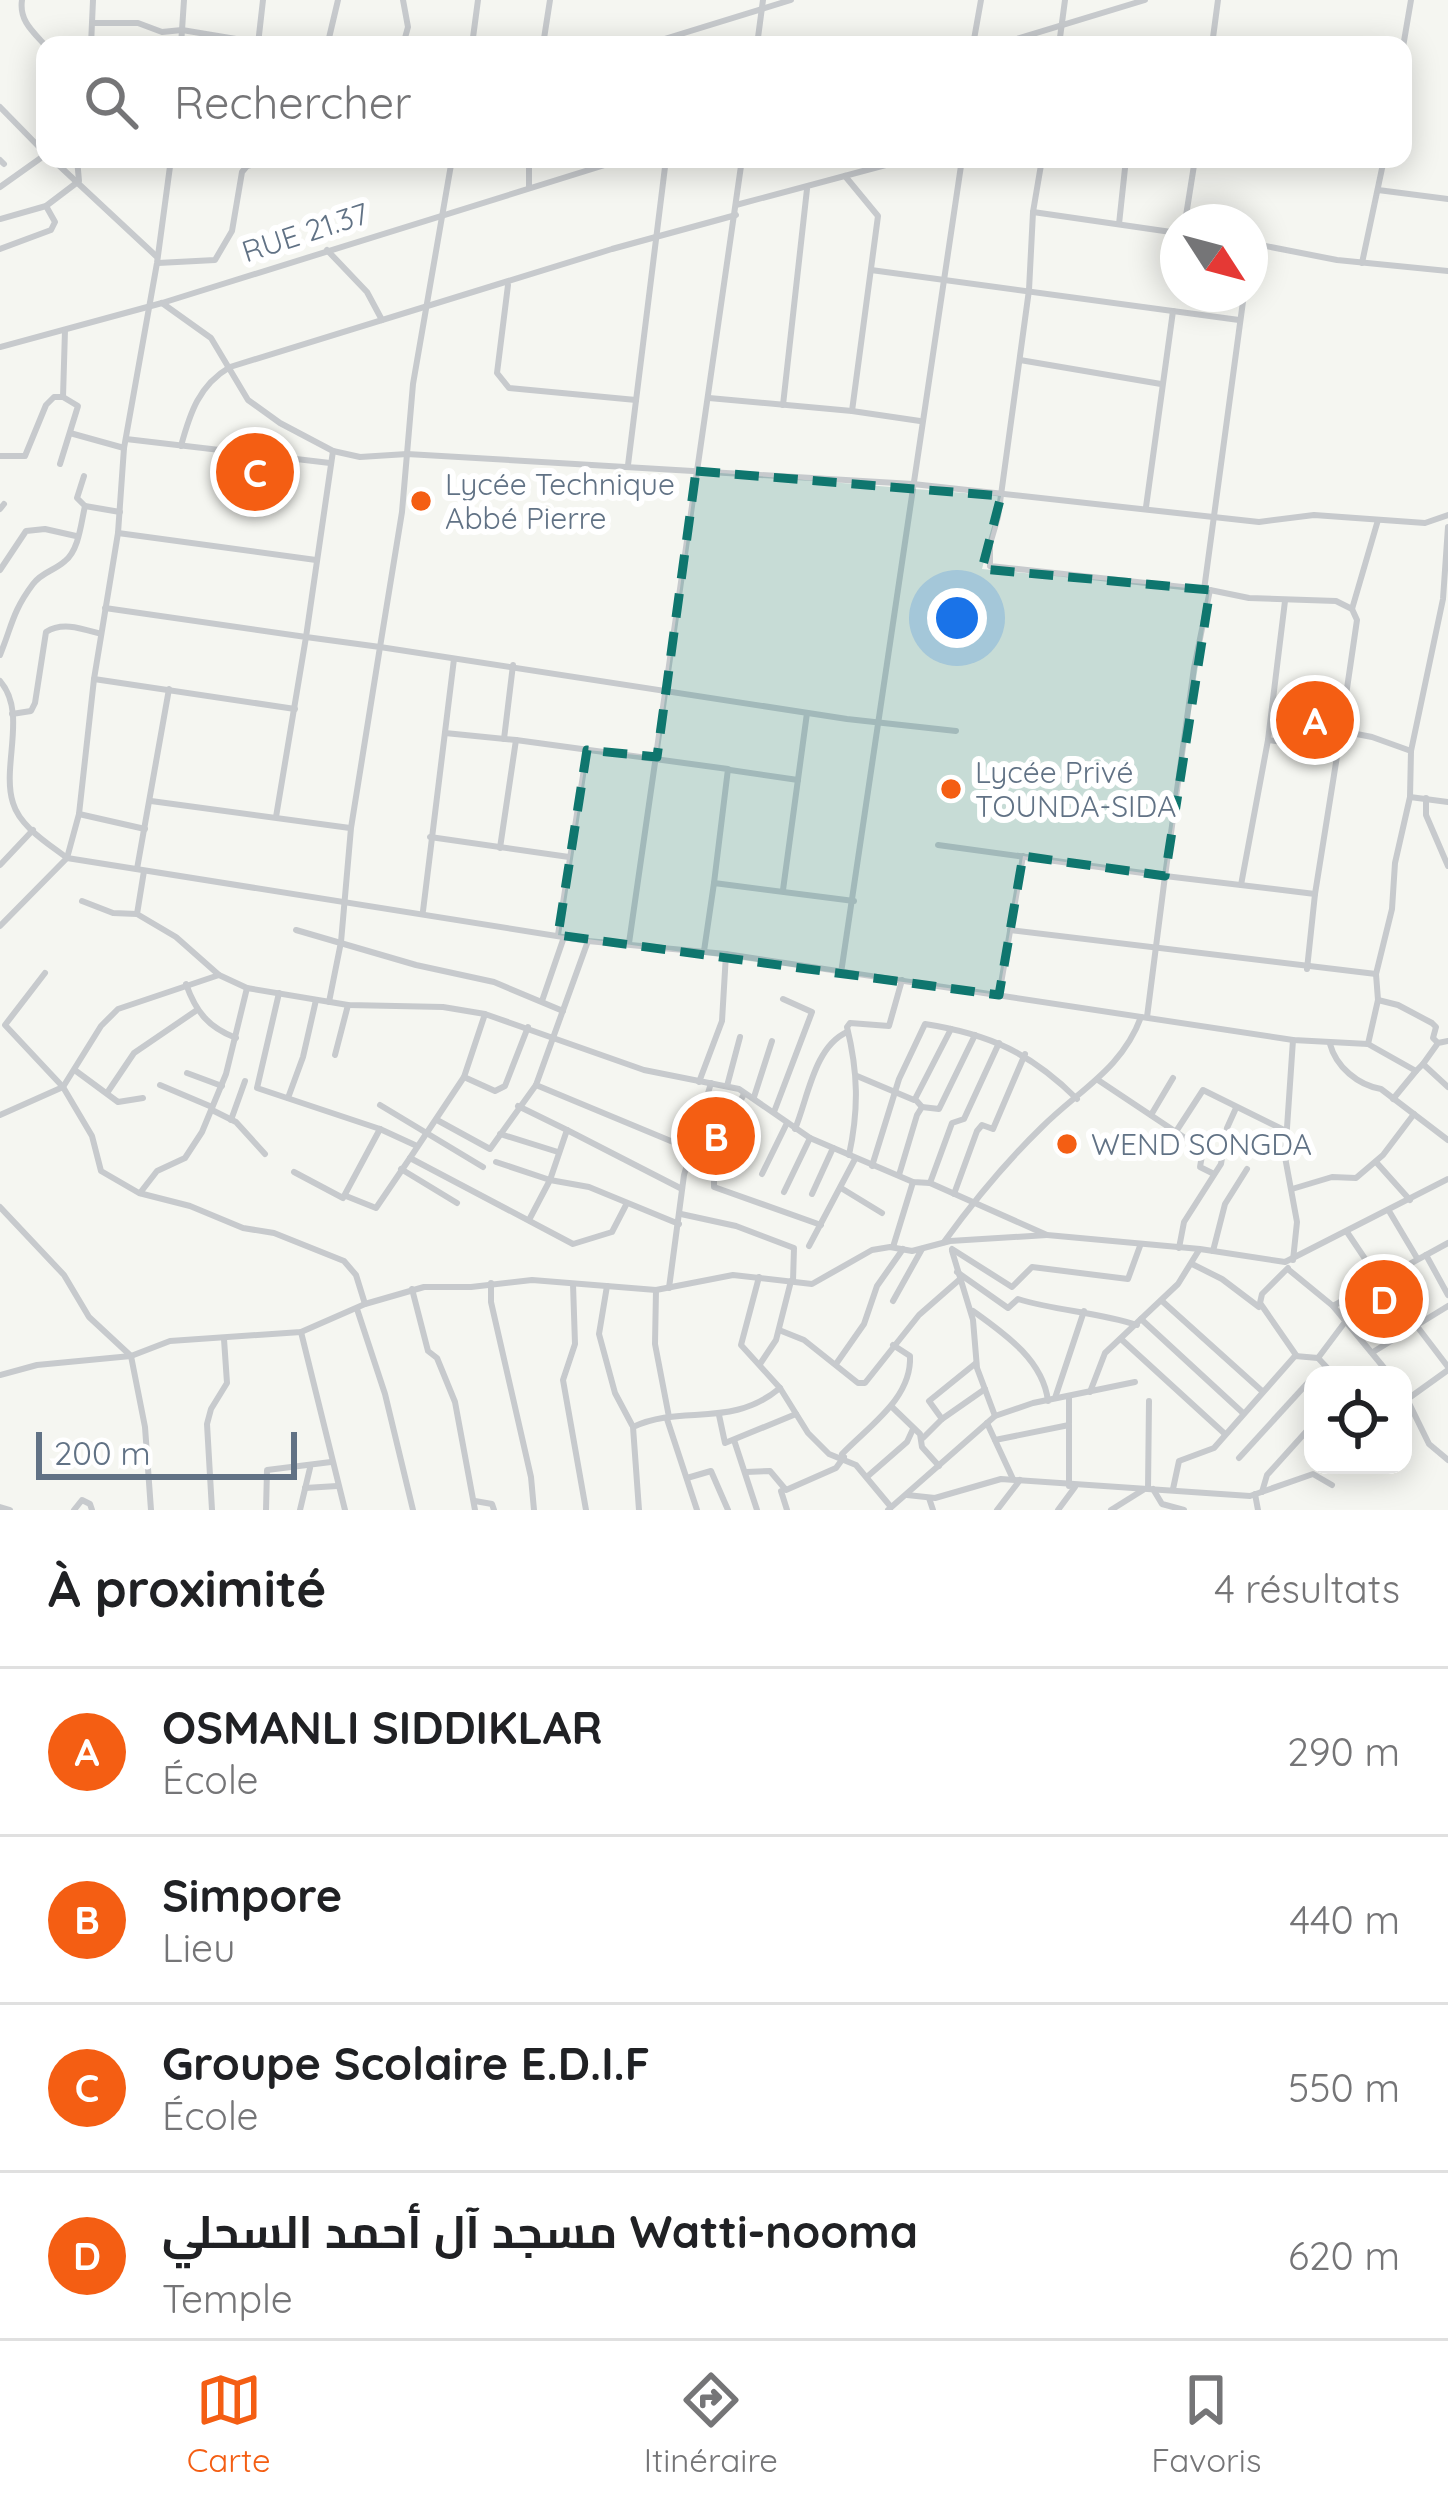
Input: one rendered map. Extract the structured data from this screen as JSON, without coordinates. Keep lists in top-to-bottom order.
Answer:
{
  "streets": {
    "street": ["RUE 21.37"]
  },
  "places": ["Lycée Technique Abbé Pierre", "Lycée Privé TOUNDA-SIDA", "WEND SONGDA"],
  "scale_bar": "200 m",
  "north": "bottom right",
  "page": {
    "search": "Rechercher",
    "pins": [
      "C",
      "A",
      "B",
      "D"
    ],
    "scale": "200 m",
    "heading": ["À proximité", "4 résultats"],
    "list": [
      {
        "mark": "A",
        "name": "OSMANLI SIDDIKLAR",
        "note": "École",
        "value": "290 m"
      },
      {
        "mark": "B",
        "name": "Simpore",
        "note": "Lieu",
        "value": "440 m"
      },
      {
        "mark": "C",
        "name": "Groupe Scolaire E.D.I.F",
        "note": "École",
        "value": "550 m"
      },
      {
        "mark": "D",
        "name": "مسجد آل أحمد السحلي Watti-nooma",
        "note": "Temple",
        "value": "620 m"
      }
    ],
    "nav": ["Carte", "Itinéraire", "Favoris"]
  }
}
